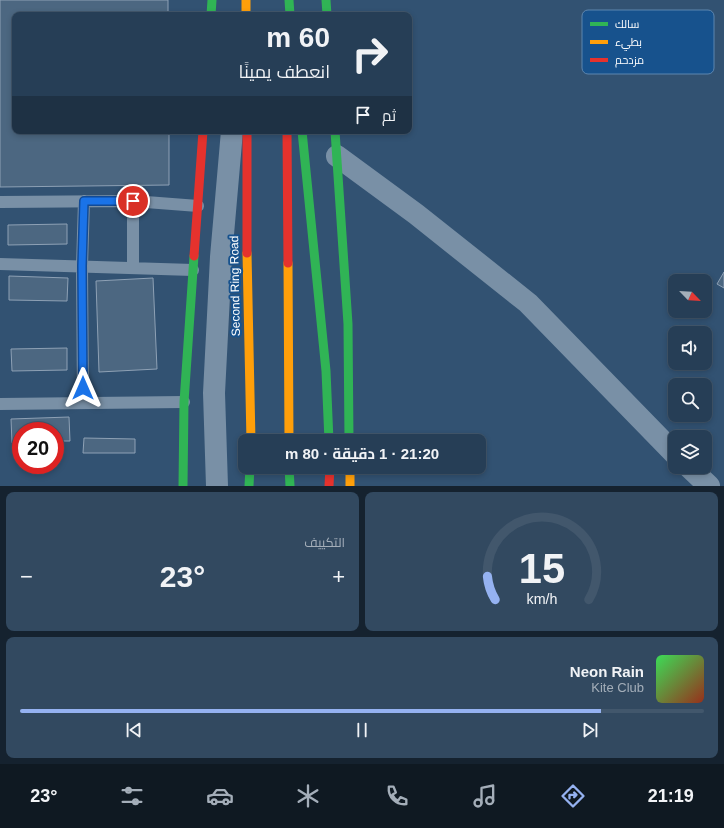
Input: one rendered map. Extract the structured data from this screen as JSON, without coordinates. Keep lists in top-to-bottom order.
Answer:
{
  "streets": {
    "main road": ["Second Ring Road"]
  },
  "legend": ["سالك", "بطيء", "مزدحم"],
  "north": "bottom right",
  "page": {
    "turn": ["60 m", "انعطف يمينًا"],
    "then": "ثم",
    "limit": "20",
    "trip": "21:20 · 1 دقيقة · 80 m",
    "tile": "التكييف",
    "heat": ["−", "23°", "+"],
    "song": ["Neon Rain", "Kite Club"],
    "tabs": ["21:19", "23°"],
    "gauge": ["15", "km/h"]
  }
}
